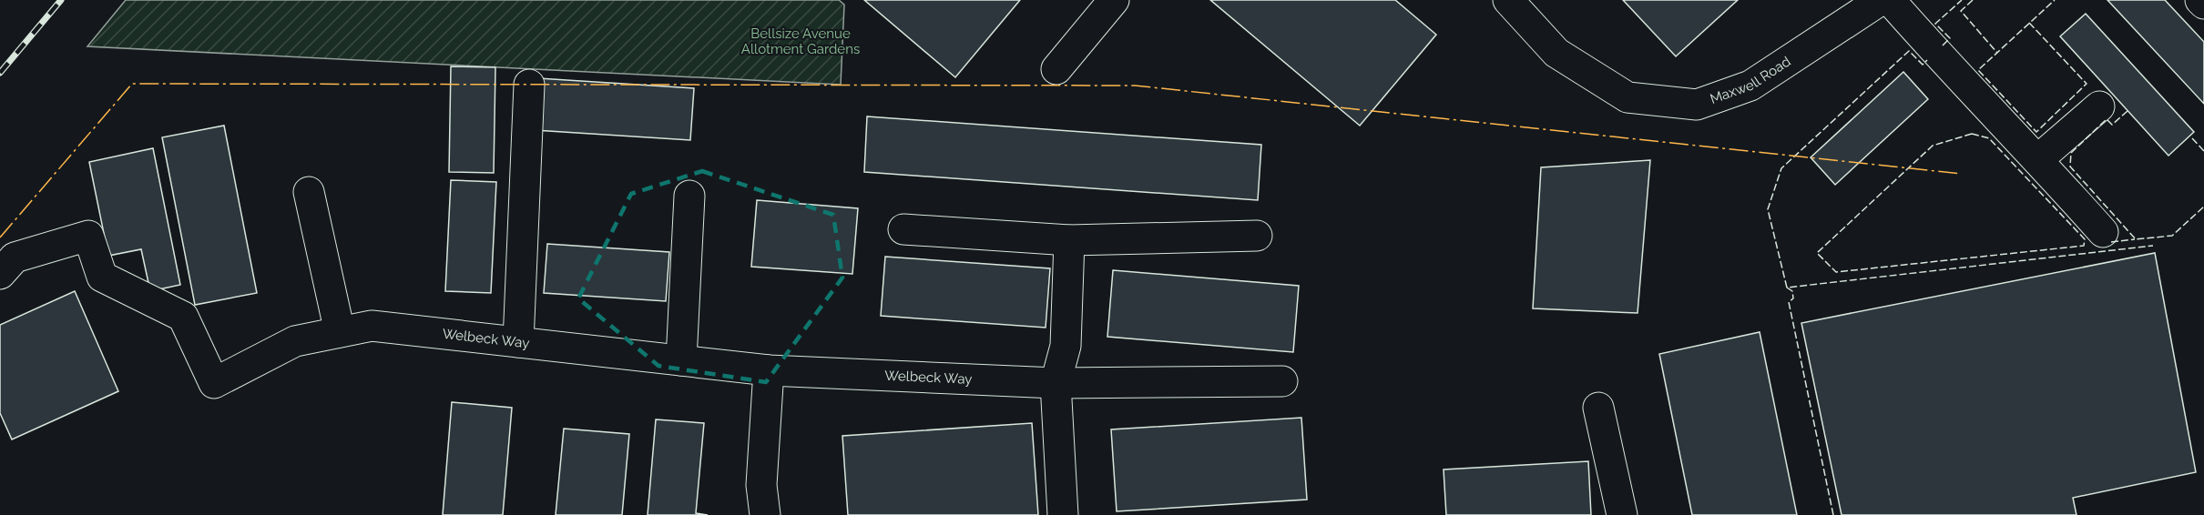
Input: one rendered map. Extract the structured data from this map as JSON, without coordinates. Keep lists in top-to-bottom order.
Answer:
{
  "streets": {
    "street": ["Maxwell Road", "Welbeck Way"]
  },
  "parks": ["Bellsize Avenue Allotment Gardens"]
}
